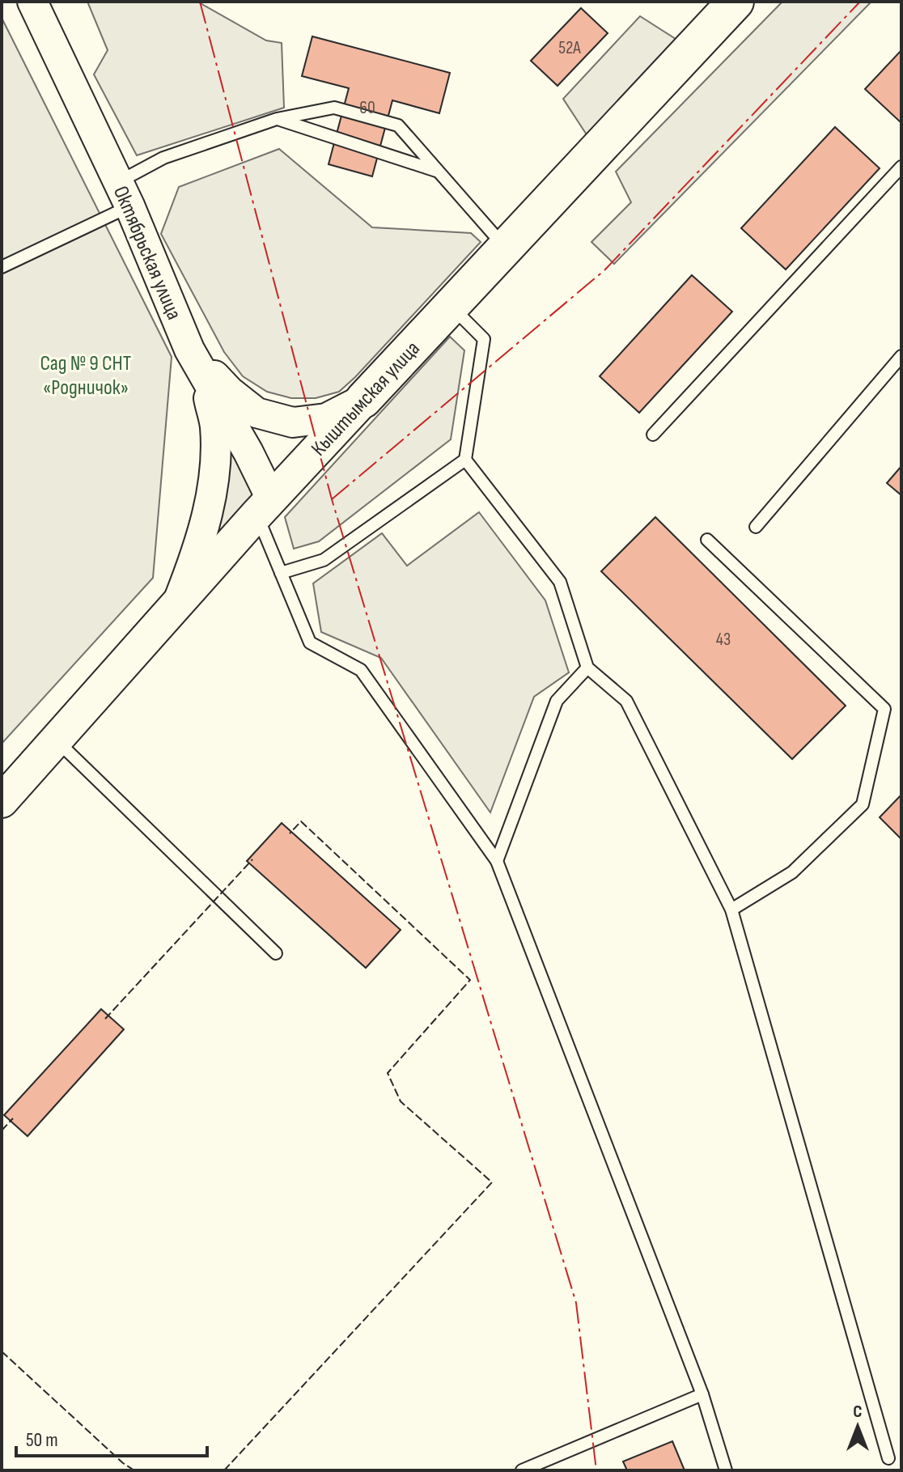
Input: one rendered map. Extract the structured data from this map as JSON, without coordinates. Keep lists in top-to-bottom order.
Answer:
{
  "streets": {
    "main road": ["Кыштымская улица"],
    "street": ["Октябрьская улица"]
  },
  "crossings": [
    ["Октябрьская улица", "Кыштымская улица"]
  ],
  "parks": ["Сад № 9 СНТ «Родничок»"],
  "house_numbers": ["52А", "60", "43"],
  "scale_bar": "50 m",
  "north": "top"
}
